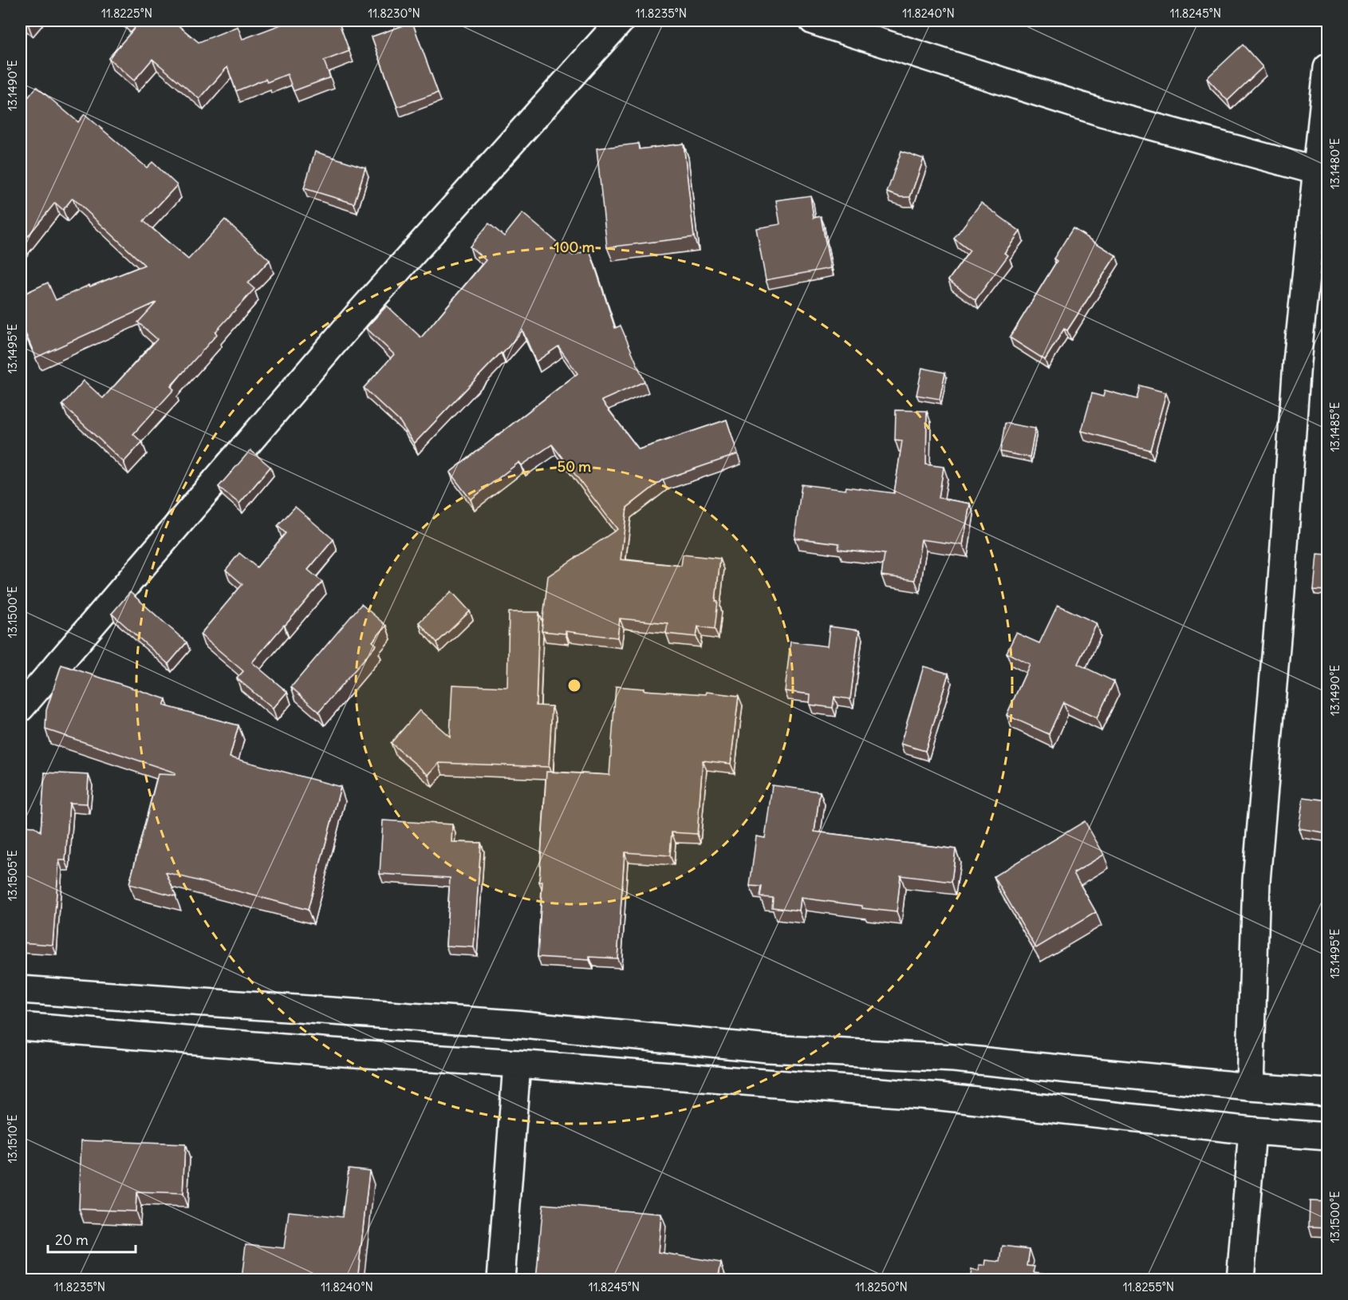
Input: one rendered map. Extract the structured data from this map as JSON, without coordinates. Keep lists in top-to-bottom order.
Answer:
{
  "scale_bar": "20 m",
  "coordinates": [
    "11.8225°N",
    "11.8230°N",
    "11.8235°N",
    "11.8240°N",
    "11.8245°N",
    "13.1490°E",
    "13.1480°E",
    "13.1495°E",
    "13.1485°E",
    "13.1500°E",
    "13.1505°E",
    "13.1510°E",
    "11.8250°N",
    "11.8255°N"
  ],
  "rings": ["100 m", "50 m"]
}
